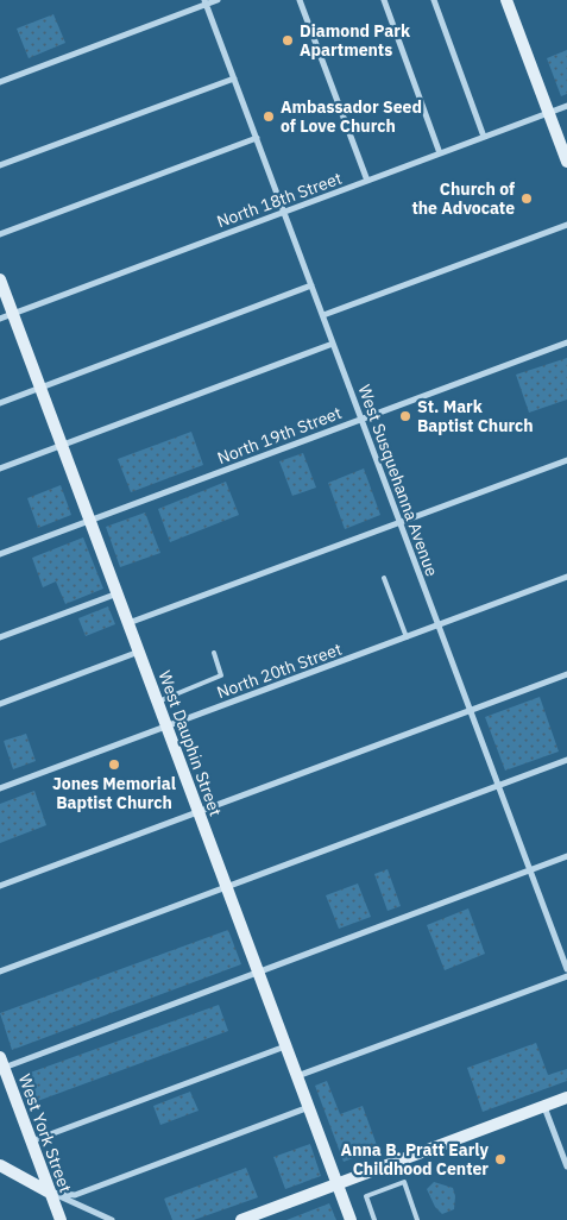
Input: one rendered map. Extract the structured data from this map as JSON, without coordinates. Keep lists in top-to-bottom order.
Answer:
{
  "streets": {
    "street": [
      "North 18th Street",
      "North 19th Street",
      "West Susquehanna Avenue",
      "North 20th Street",
      "West Dauphin Street",
      "West York Street"
    ]
  },
  "crossings": [
    ["North 18th Street", "West Susquehanna Avenue"],
    ["North 18th Street", "West Dauphin Street"],
    ["North 19th Street", "West Susquehanna Avenue"],
    ["North 19th Street", "West Dauphin Street"],
    ["West Susquehanna Avenue", "North 20th Street"],
    ["North 20th Street", "West Dauphin Street"]
  ],
  "places": [
    "Diamond Park Apartments",
    "Ambassador Seed of Love Church",
    "Church of the Advocate",
    "St. Mark Baptist Church",
    "Jones Memorial Baptist Church",
    "Anna B. Pratt Early Childhood Center"
  ]
}
